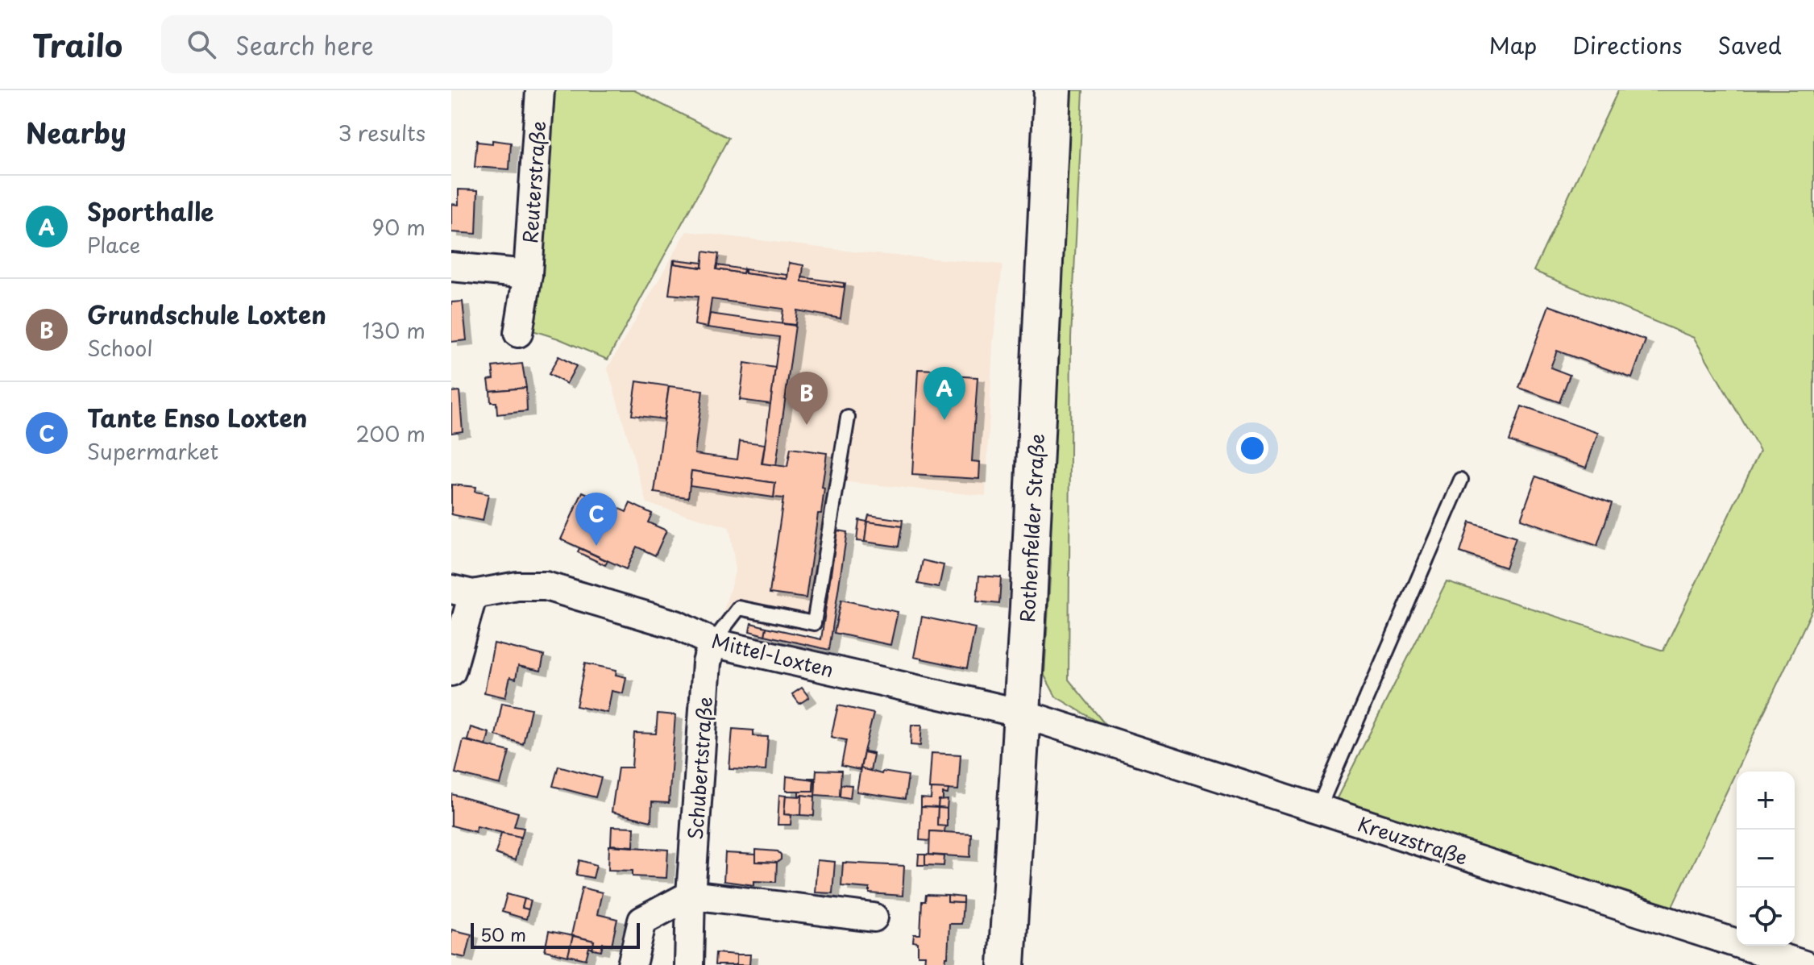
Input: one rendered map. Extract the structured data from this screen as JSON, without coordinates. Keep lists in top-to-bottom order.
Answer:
{
  "streets": {
    "street": [
      "Reuterstraße",
      "Rothenfelder Straße",
      "Mittel-Loxten",
      "Schubertstraße",
      "Kreuzstraße"
    ]
  },
  "crossings": [
    ["Rothenfelder Straße", "Mittel-Loxten"],
    ["Rothenfelder Straße", "Kreuzstraße"],
    ["Mittel-Loxten", "Schubertstraße"],
    ["Mittel-Loxten", "Kreuzstraße"]
  ],
  "scale_bar": "50 m",
  "page": {
    "header": "Trailo",
    "search": "Search here",
    "nav": ["Map", "Directions", "Saved"],
    "heading": ["Nearby", "3 results"],
    "list": [
      {
        "mark": "A",
        "name": "Sporthalle",
        "note": "Place",
        "value": "90 m"
      },
      {
        "mark": "B",
        "name": "Grundschule Loxten",
        "note": "School",
        "value": "130 m"
      },
      {
        "mark": "C",
        "name": "Tante Enso Loxten",
        "note": "Supermarket",
        "value": "200 m"
      }
    ],
    "pins": ["A", "B", "C"],
    "map_buttons": ["+", "−"],
    "scale": "50 m"
  }
}
